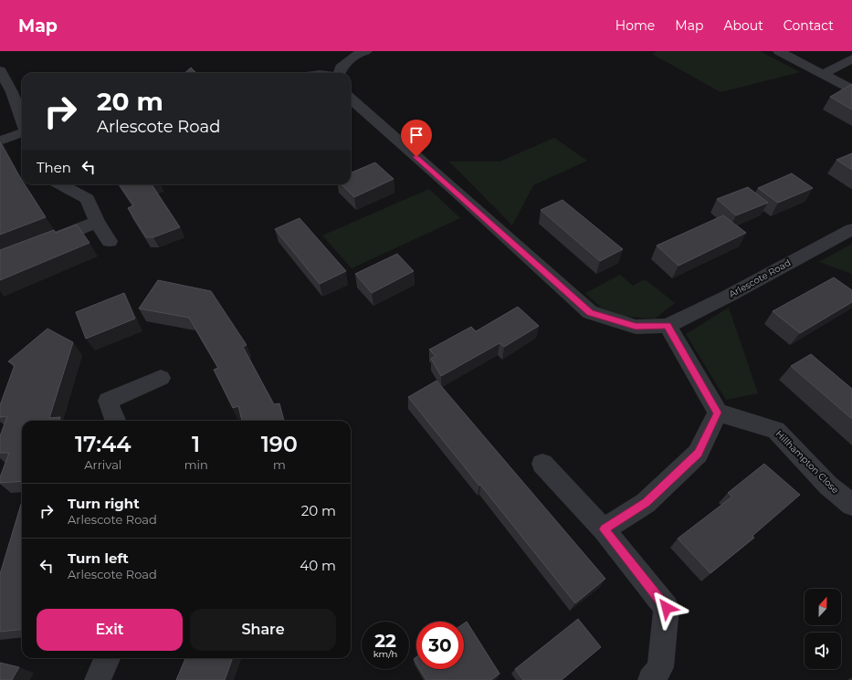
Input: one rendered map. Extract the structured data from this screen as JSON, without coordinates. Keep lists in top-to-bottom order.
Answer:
{
  "streets": {
    "street": ["Arlescote Road", "Hillhampton Close"]
  },
  "north": "top",
  "page": {
    "header": "Map",
    "nav": [
      "Home",
      "Map",
      "About",
      "Contact"
    ],
    "turn": ["20 m", "Arlescote Road"],
    "then": "Then",
    "eta": [
      "17:44",
      "Arrival",
      "1",
      "min",
      "190",
      "m"
    ],
    "list": [
      {
        "name": "Turn right",
        "note": "Arlescote Road",
        "value": "20 m"
      },
      {
        "name": "Turn left",
        "note": "Arlescote Road",
        "value": "40 m"
      }
    ],
    "buttons": ["Exit", "Share"],
    "speed": "22 km/h",
    "limit": "30"
  }
}
